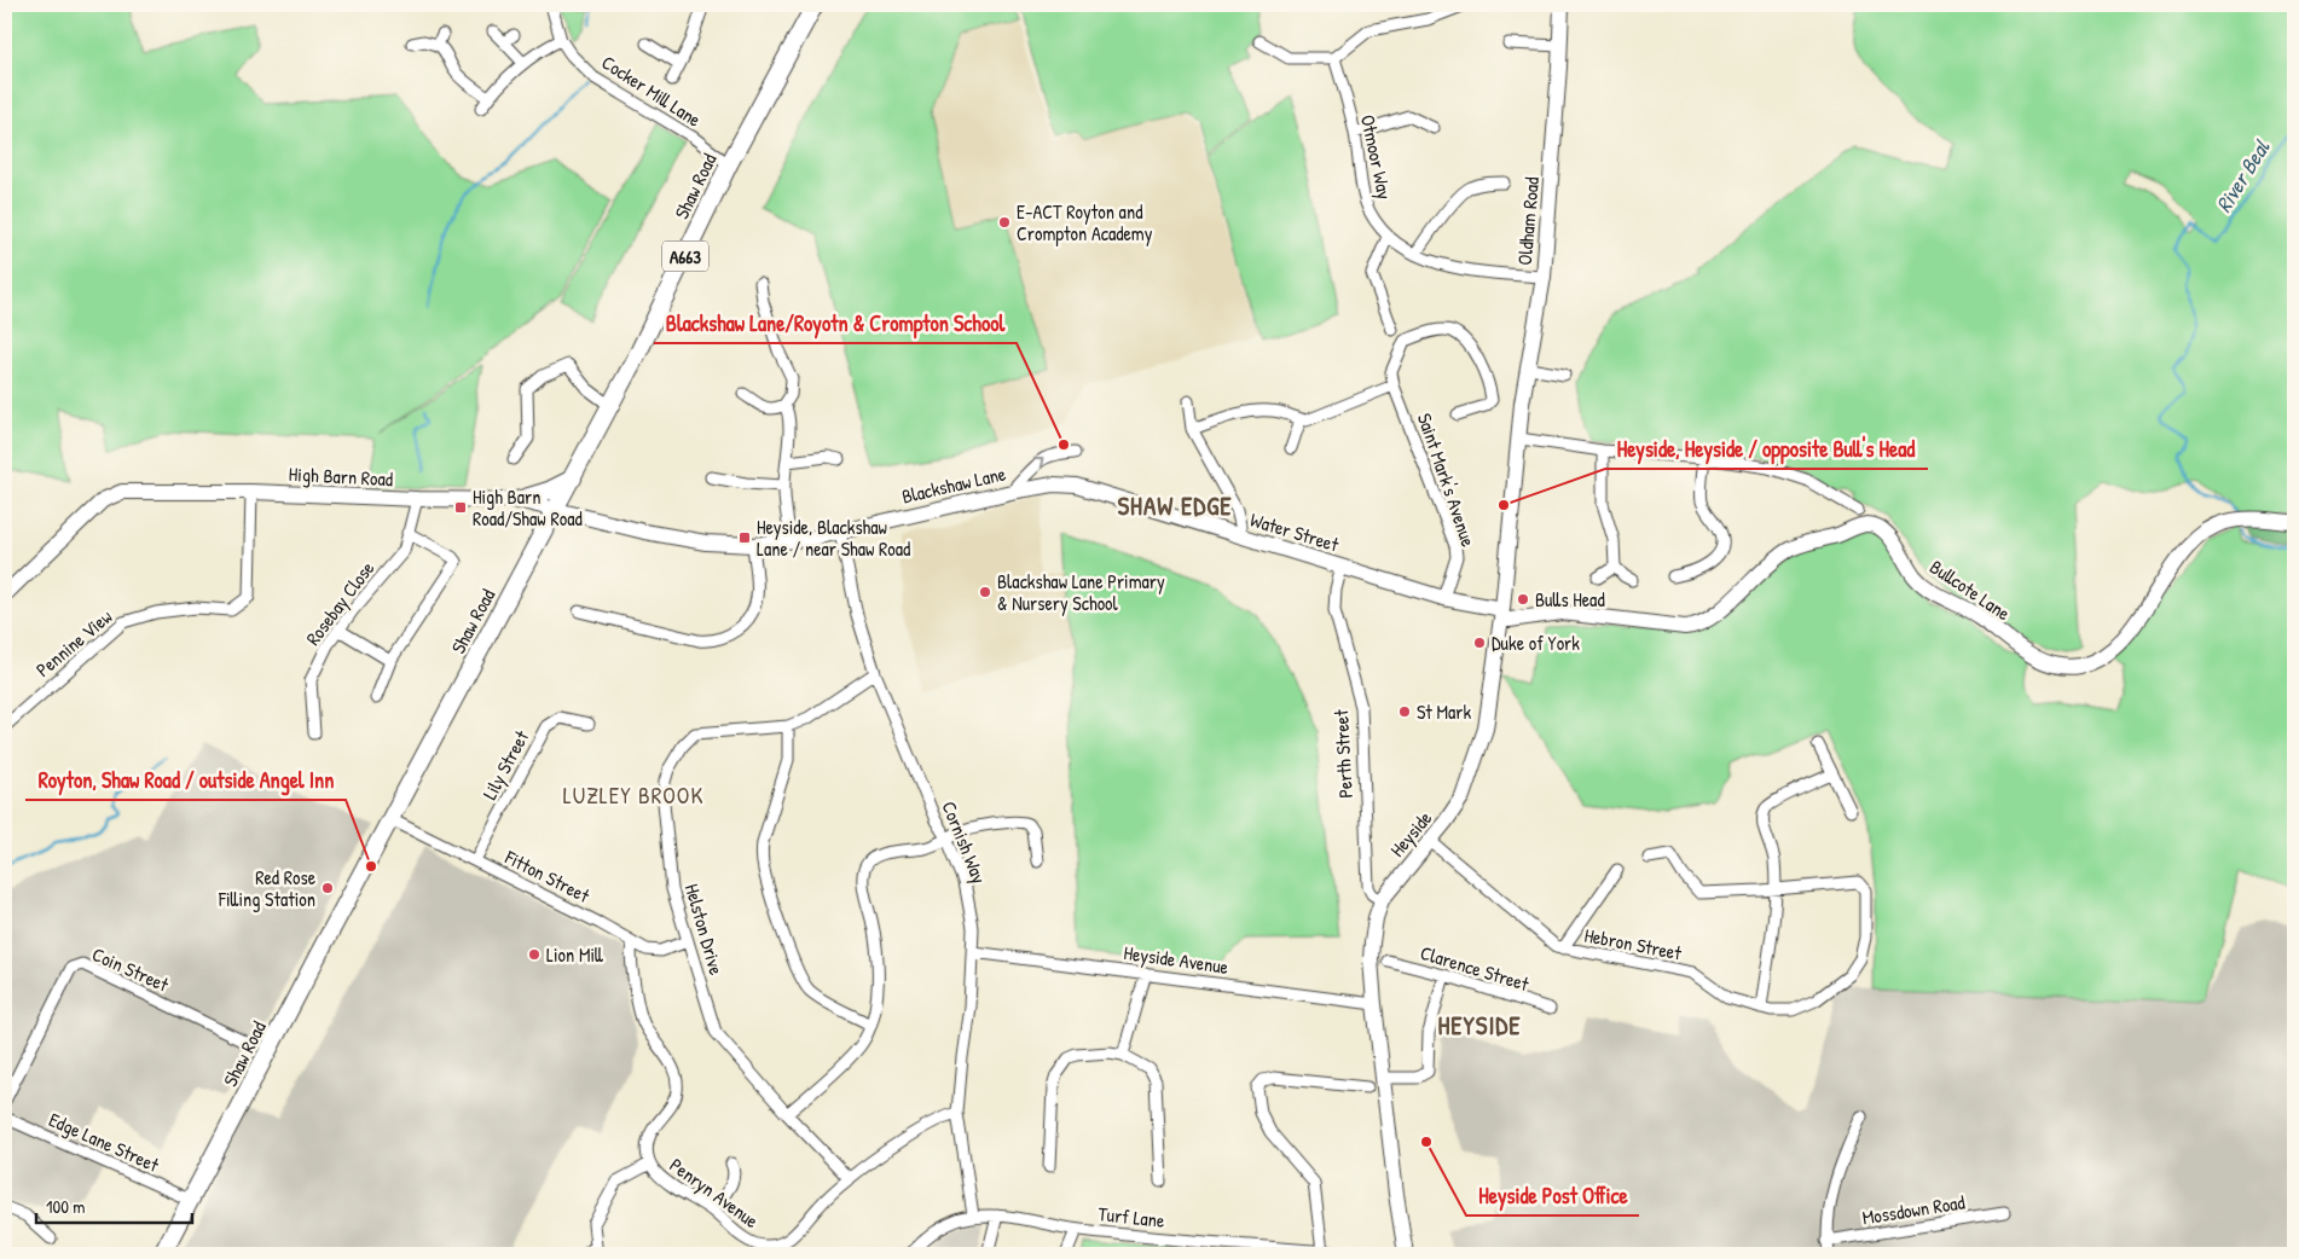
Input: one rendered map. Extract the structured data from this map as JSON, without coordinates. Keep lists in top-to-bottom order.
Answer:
{
  "streets": {
    "main road": ["Shaw Road", "A663"],
    "street": [
      "Cocker Mill Lane",
      "Otmoor Way",
      "Oldham Road",
      "High Barn Road",
      "Saint Mark's Avenue",
      "Blackshaw Lane",
      "Water Street",
      "Bullcote Lane",
      "Rosebay Close",
      "Pennine View",
      "Perth Street",
      "Lily Street",
      "Heyside",
      "Cornish Way",
      "Fitton Street",
      "Helston Drive",
      "Hebron Street",
      "Heyside Avenue",
      "Clarence Street",
      "Coin Street",
      "Edge Lane Street",
      "Penryn Avenue",
      "Mossdown Road",
      "Turf Lane"
    ]
  },
  "crossings": [
    ["Cocker Mill Lane", "Shaw Road"],
    ["Otmoor Way", "Oldham Road"],
    ["Shaw Road", "High Barn Road"],
    ["Shaw Road", "Blackshaw Lane"],
    ["Shaw Road", "Fitton Street"],
    ["Shaw Road", "Edge Lane Street"],
    ["Oldham Road", "Heyside"],
    ["High Barn Road", "Blackshaw Lane"],
    ["High Barn Road", "Rosebay Close"],
    ["High Barn Road", "Pennine View"],
    ["Saint Mark's Avenue", "Water Street"],
    ["Blackshaw Lane", "Water Street"],
    ["Blackshaw Lane", "Cornish Way"],
    ["Water Street", "Bullcote Lane"],
    ["Water Street", "Perth Street"],
    ["Water Street", "Heyside"],
    ["Bullcote Lane", "Heyside"],
    ["Perth Street", "Heyside"],
    ["Lily Street", "Fitton Street"],
    ["Heyside", "Hebron Street"],
    ["Heyside", "Heyside Avenue"],
    ["Cornish Way", "Helston Drive"],
    ["Cornish Way", "Heyside Avenue"],
    ["Cornish Way", "Penryn Avenue"],
    ["Cornish Way", "Turf Lane"],
    ["Fitton Street", "Helston Drive"],
    ["Fitton Street", "Penryn Avenue"],
    ["Helston Drive", "Penryn Avenue"]
  ],
  "districts": ["SHAW EDGE", "LUZLEY BROOK", "HEYSIDE"],
  "water": ["River Beal"],
  "places": {
    "other": [
      "E-ACT Royton and Crompton Academy",
      "Blackshaw Lane/Royotn & Crompton School",
      "Heyside, Heyside / opposite Bull's Head",
      "Blackshaw Lane Primary & Nursery School",
      "Bulls Head",
      "Duke of York",
      "St Mark",
      "Royton, Shaw Road / outside Angel Inn",
      "Red Rose Filling Station",
      "Lion Mill",
      "Heyside Post Office"
    ],
    "transit": ["High Barn Road/Shaw Road", "Heyside, Blackshaw Lane / near Shaw Road"]
  },
  "scale_bar": "100 m"
}
